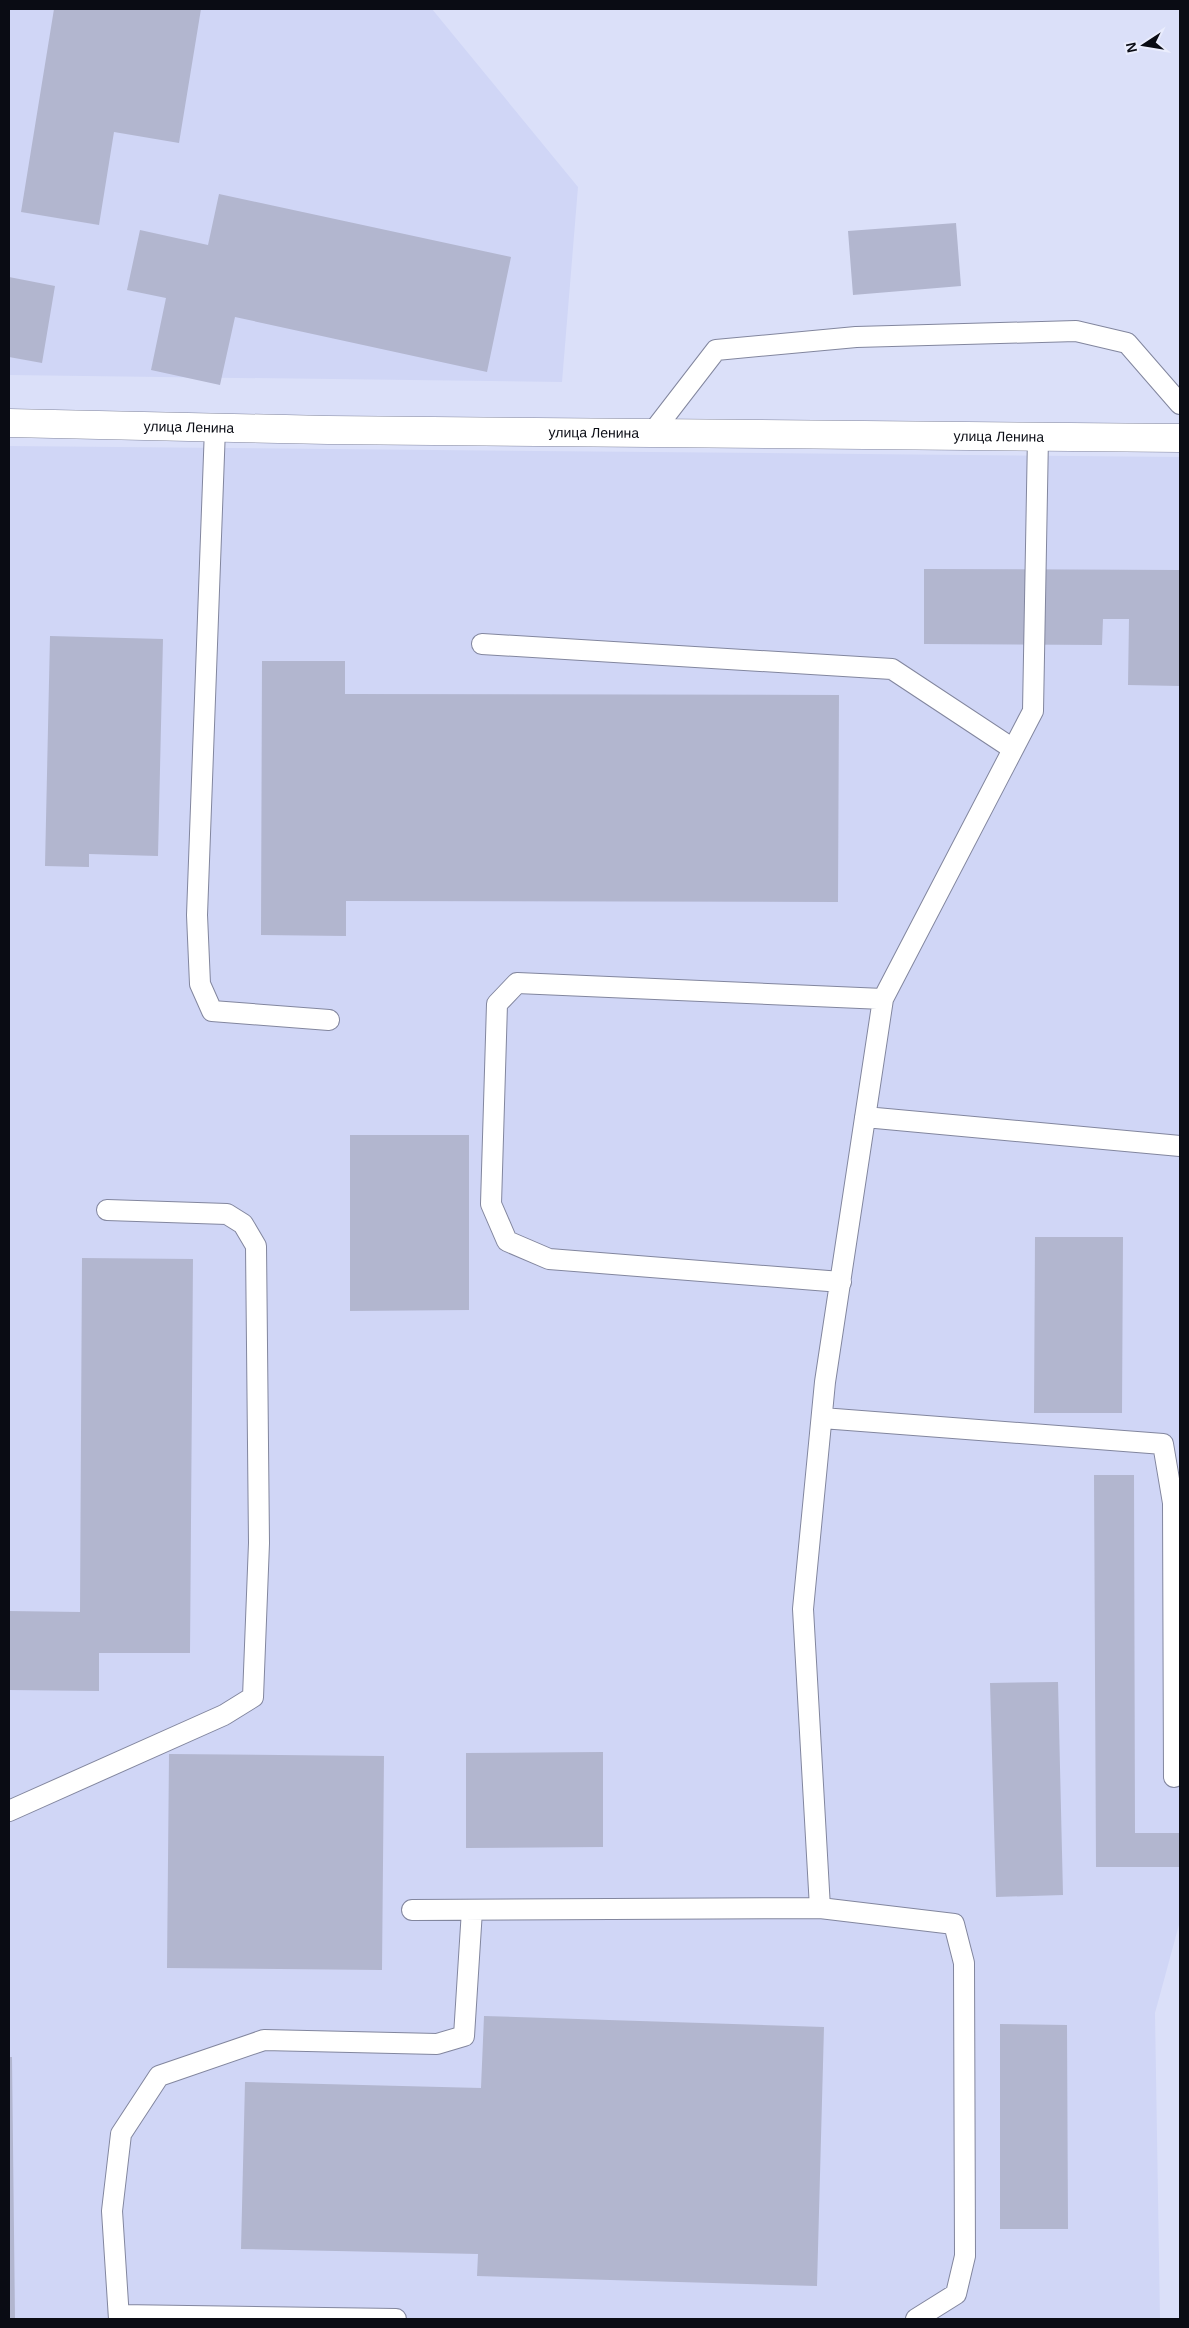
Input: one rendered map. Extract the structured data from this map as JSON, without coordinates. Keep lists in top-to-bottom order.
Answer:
{
  "streets": {
    "street": ["улица Ленина"]
  },
  "north": "left"
}
